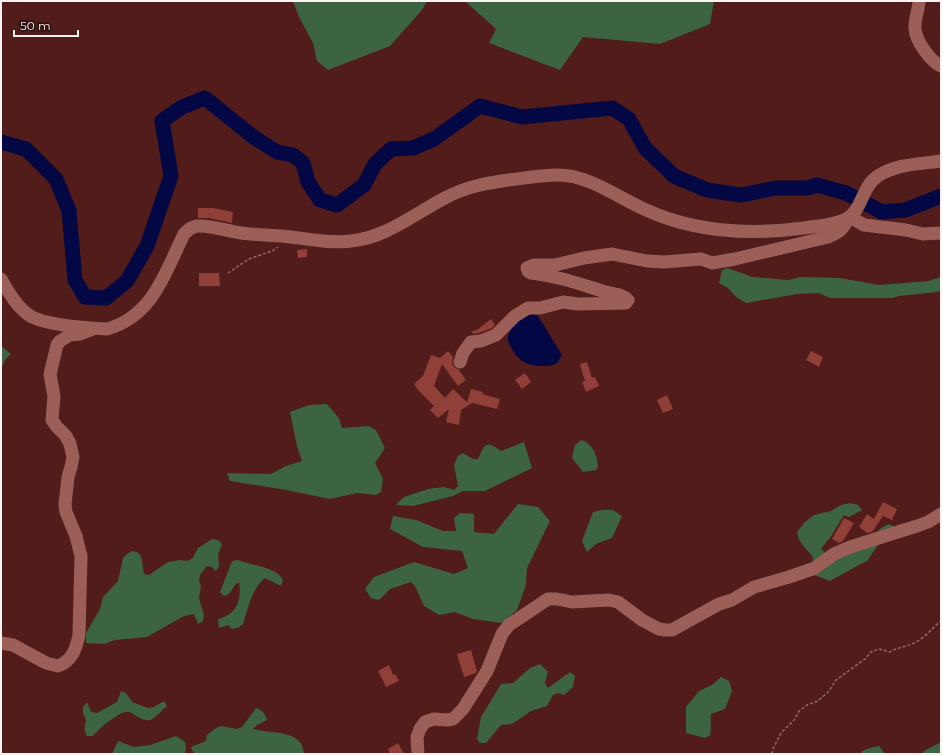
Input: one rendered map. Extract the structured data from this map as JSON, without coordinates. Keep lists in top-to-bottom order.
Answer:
{
  "scale_bar": "50 m"
}
